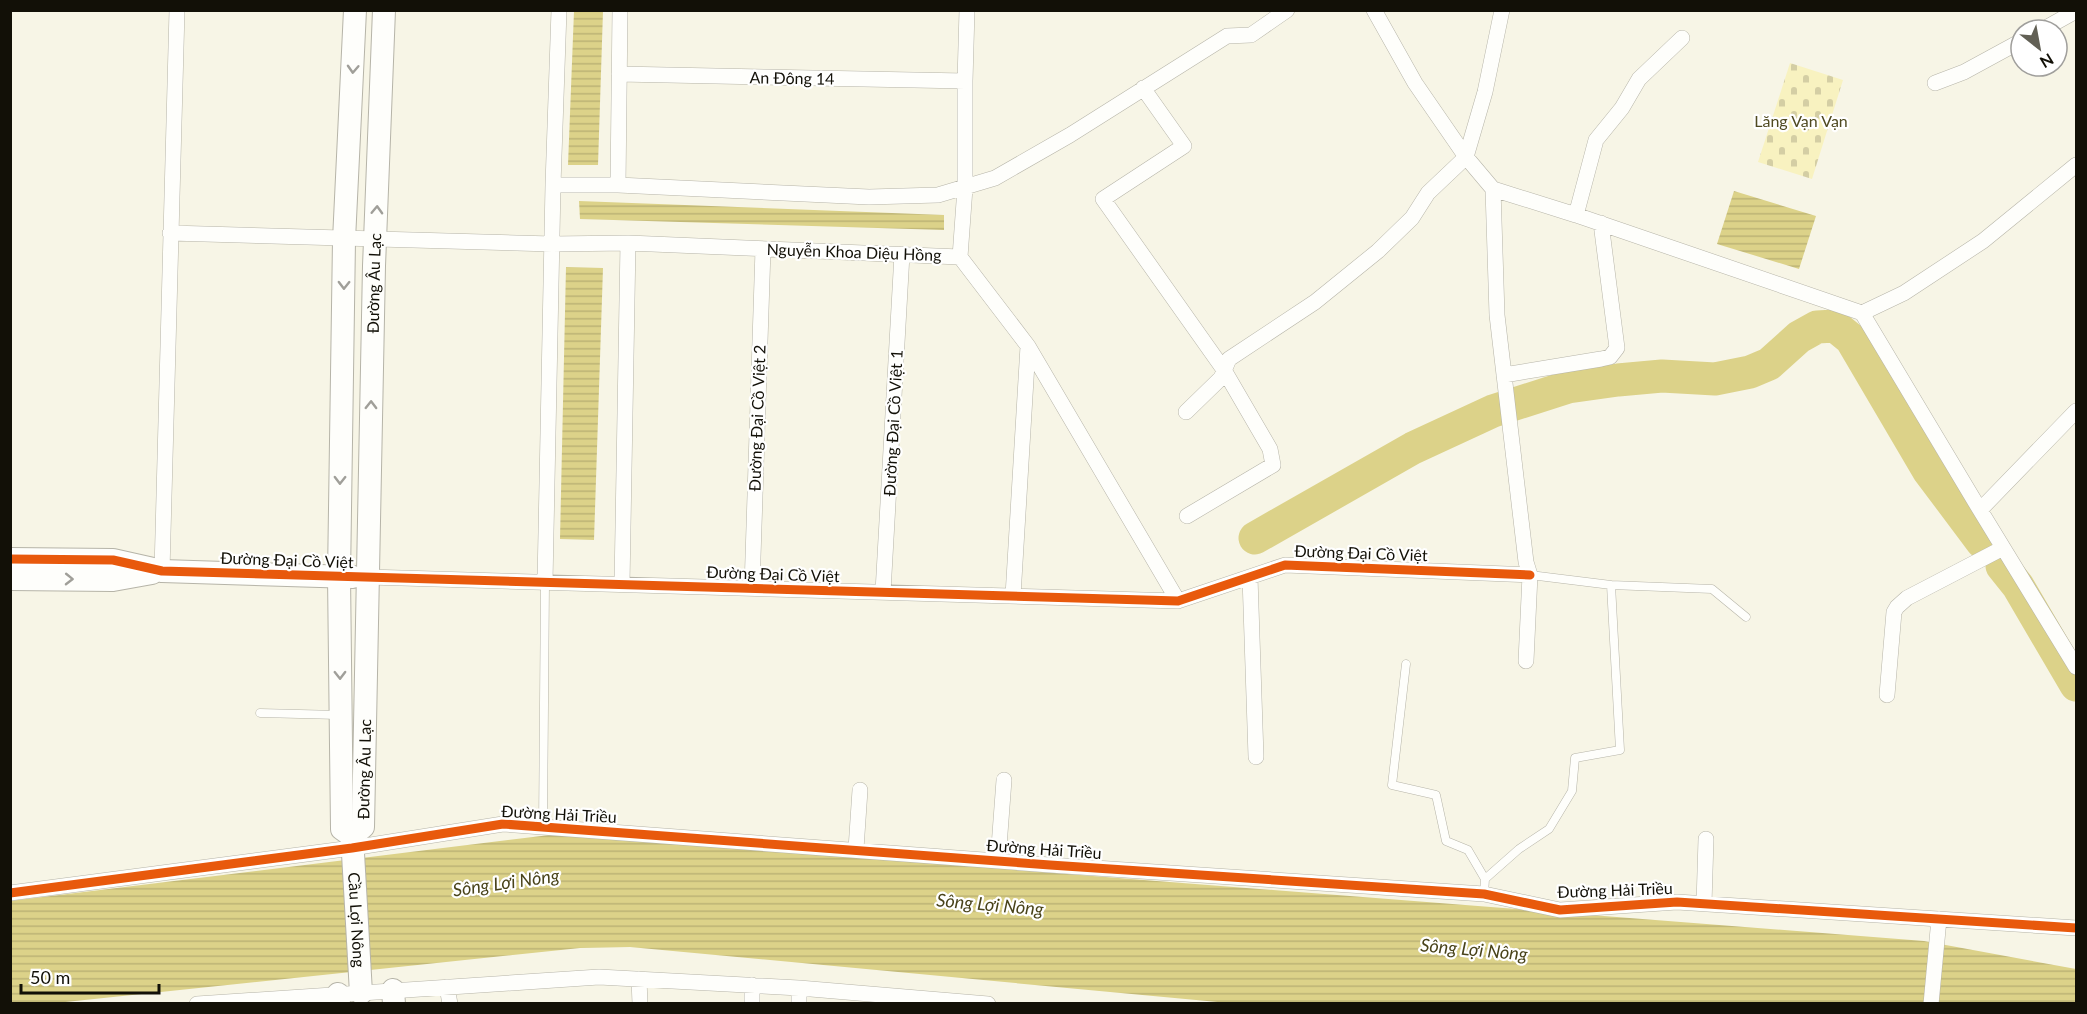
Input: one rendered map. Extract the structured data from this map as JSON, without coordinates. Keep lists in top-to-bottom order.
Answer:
{
  "streets": {
    "street": [
      "An Đông 14",
      "Nguyễn Khoa Diệu Hồng",
      "Đường Âu Lạc",
      "Đường Đại Cồ Việt 2",
      "Đường Đại Cồ Việt 1",
      "Đường Đại Cồ Việt",
      "Đường Hải Triều",
      "Cầu Lợi Nông"
    ]
  },
  "crossings": [
    ["Nguyễn Khoa Diệu Hồng", "Đường Âu Lạc"],
    ["Nguyễn Khoa Diệu Hồng", "Đường Đại Cồ Việt 2"],
    ["Nguyễn Khoa Diệu Hồng", "Đường Đại Cồ Việt 1"],
    ["Nguyễn Khoa Diệu Hồng", "Đường Đại Cồ Việt"],
    ["Đường Âu Lạc", "Đường Đại Cồ Việt"],
    ["Đường Âu Lạc", "Đường Hải Triều"],
    ["Đường Âu Lạc", "Cầu Lợi Nông"],
    ["Đường Đại Cồ Việt 2", "Đường Đại Cồ Việt"],
    ["Đường Đại Cồ Việt 1", "Đường Đại Cồ Việt"],
    ["Đường Hải Triều", "Cầu Lợi Nông"]
  ],
  "water": ["Sông Lợi Nông"],
  "parks": ["Lăng Vạn Vạn"],
  "scale_bar": "50 m",
  "north": "bottom right"
}
